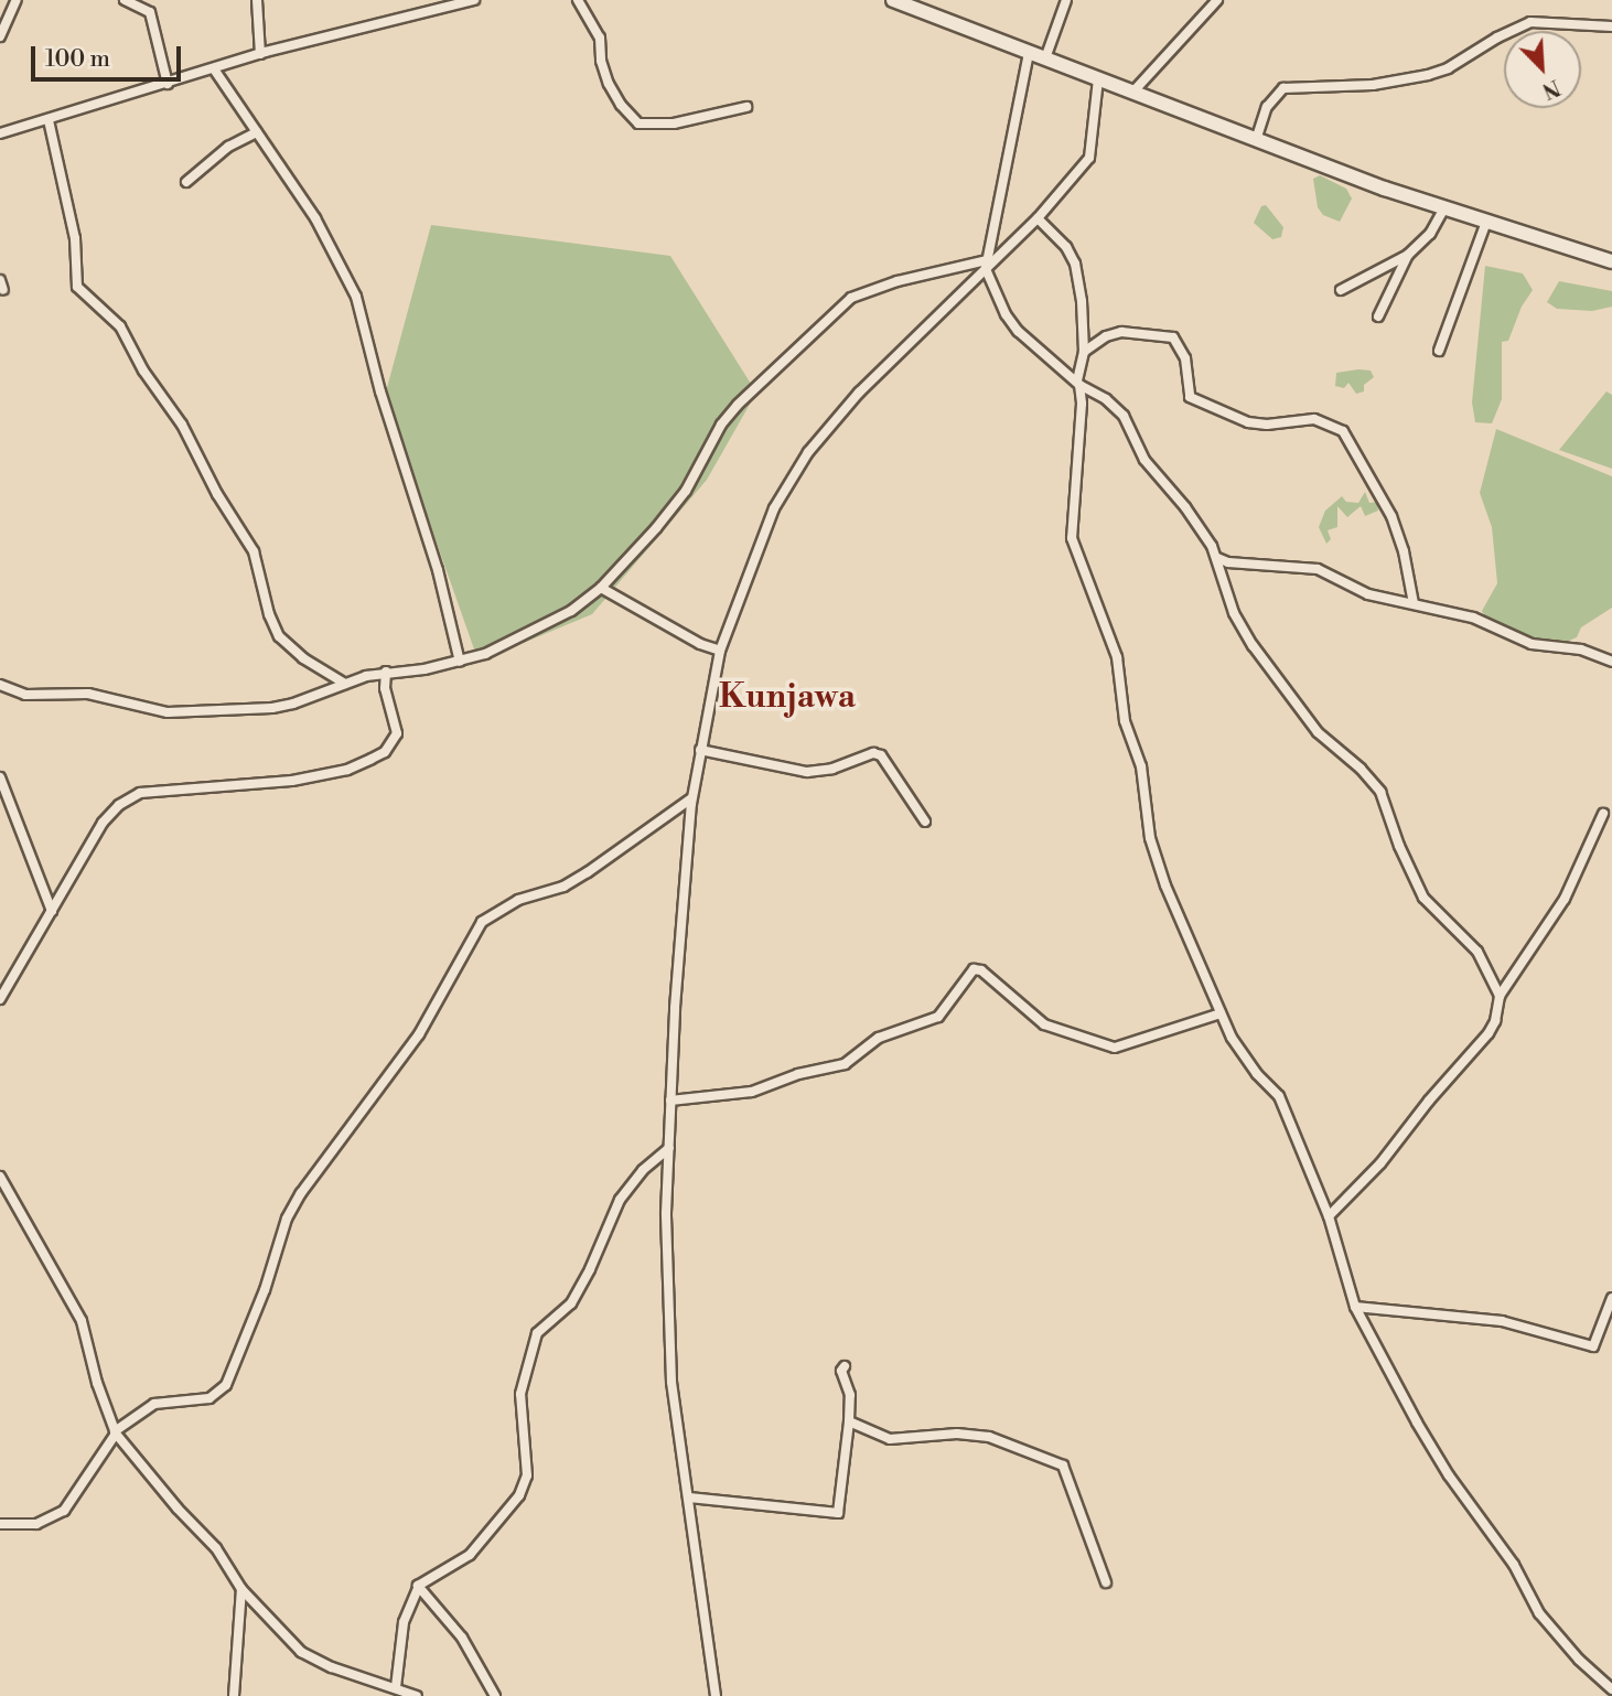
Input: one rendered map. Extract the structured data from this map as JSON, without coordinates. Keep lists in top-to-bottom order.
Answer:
{
  "districts": ["Kunjawa"],
  "scale_bar": "100 m",
  "north": "bottom right"
}
